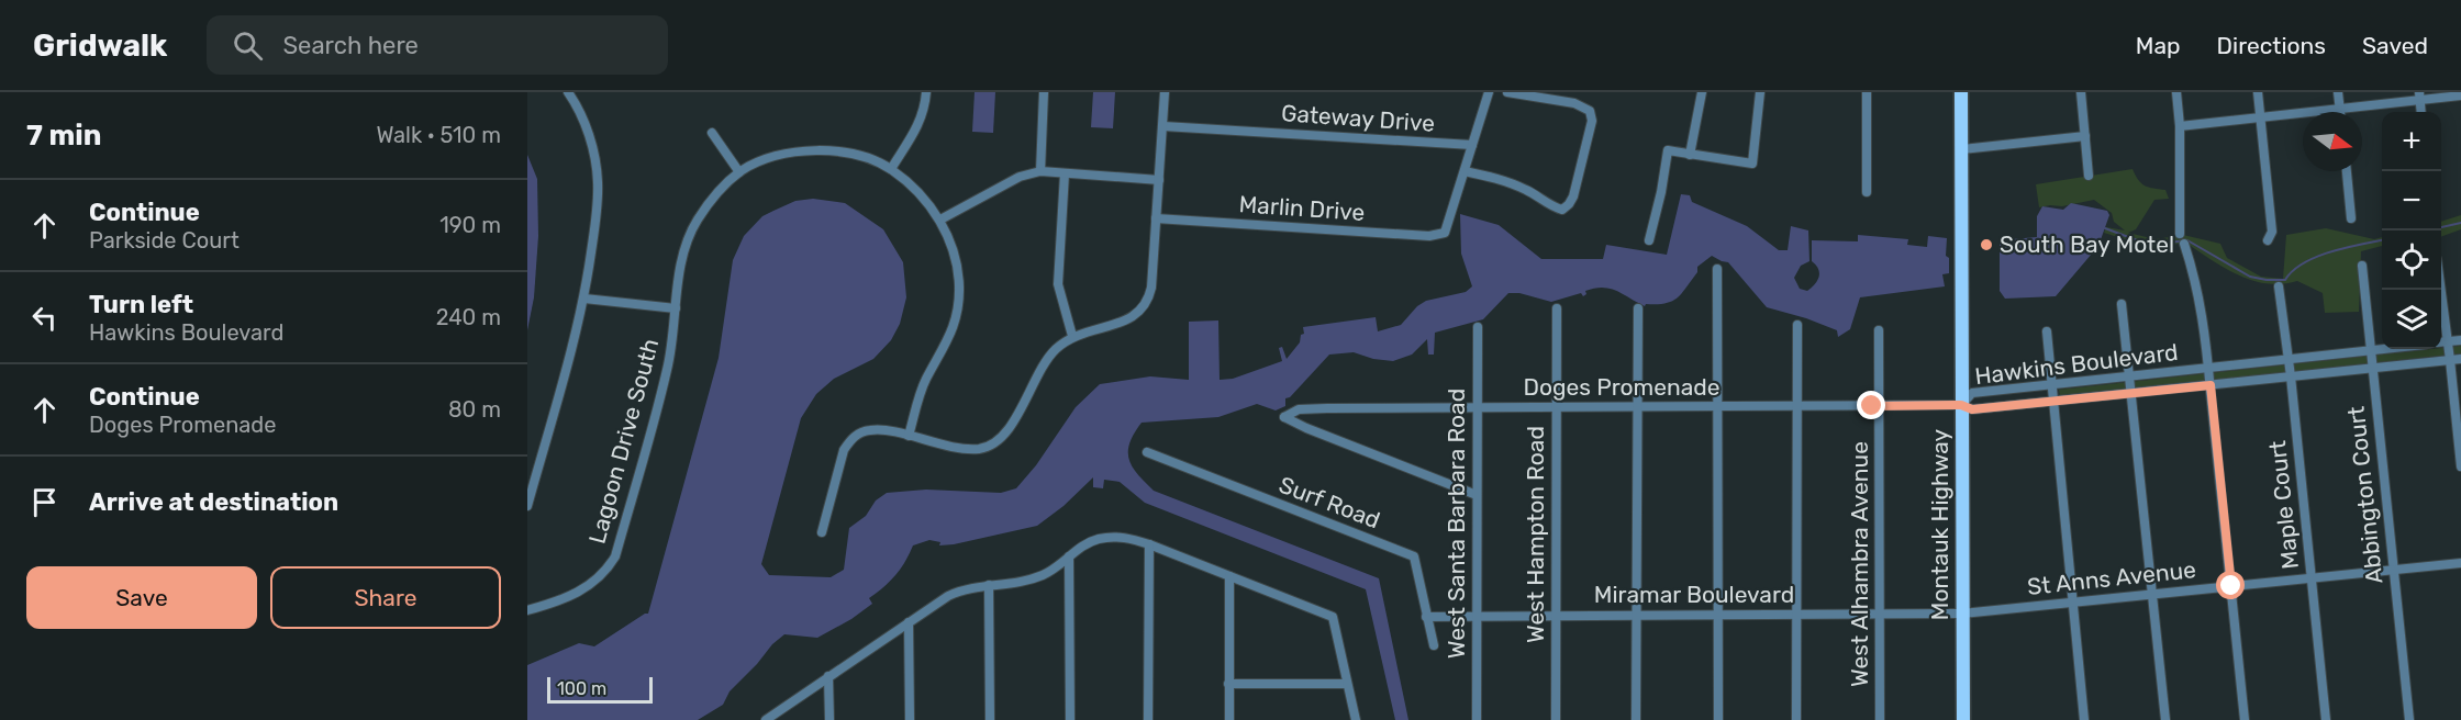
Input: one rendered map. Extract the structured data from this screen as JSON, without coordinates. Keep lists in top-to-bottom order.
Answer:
{
  "streets": {
    "main road": ["Montauk Highway"],
    "street": [
      "Gateway Drive",
      "Marlin Drive",
      "Hawkins Boulevard",
      "Doges Promenade",
      "Lagoon Drive South",
      "Abbington Court",
      "Surf Road",
      "Maple Court",
      "West Santa Barbara Road",
      "West Hampton Road",
      "West Alhambra Avenue",
      "St Anns Avenue",
      "Miramar Boulevard"
    ]
  },
  "crossings": [
    ["Hawkins Boulevard", "Doges Promenade"],
    ["Hawkins Boulevard", "Abbington Court"],
    ["Hawkins Boulevard", "Maple Court"],
    ["Hawkins Boulevard", "Montauk Highway"],
    ["Doges Promenade", "West Santa Barbara Road"],
    ["Doges Promenade", "Montauk Highway"],
    ["Doges Promenade", "West Hampton Road"],
    ["Doges Promenade", "West Alhambra Avenue"],
    ["Abbington Court", "St Anns Avenue"],
    ["Surf Road", "Miramar Boulevard"],
    ["Maple Court", "St Anns Avenue"],
    ["West Santa Barbara Road", "Miramar Boulevard"],
    ["Montauk Highway", "St Anns Avenue"],
    ["Montauk Highway", "Miramar Boulevard"],
    ["West Hampton Road", "Miramar Boulevard"],
    ["West Alhambra Avenue", "Miramar Boulevard"],
    ["St Anns Avenue", "Miramar Boulevard"]
  ],
  "places": ["South Bay Motel"],
  "scale_bar": "100 m",
  "north": "right",
  "page": {
    "header": "Gridwalk",
    "search": "Search here",
    "nav": ["Map", "Directions", "Saved"],
    "heading": ["7 min", "Walk · 510 m"],
    "map_buttons": ["+", "−"],
    "list": [
      ["Continue", "Parkside Court", "190 m"],
      ["Turn left", "Hawkins Boulevard", "240 m"],
      ["Continue", "Doges Promenade", "80 m"],
      "Arrive at destination"
    ],
    "buttons": ["Save", "Share"],
    "scale": "100 m"
  }
}
